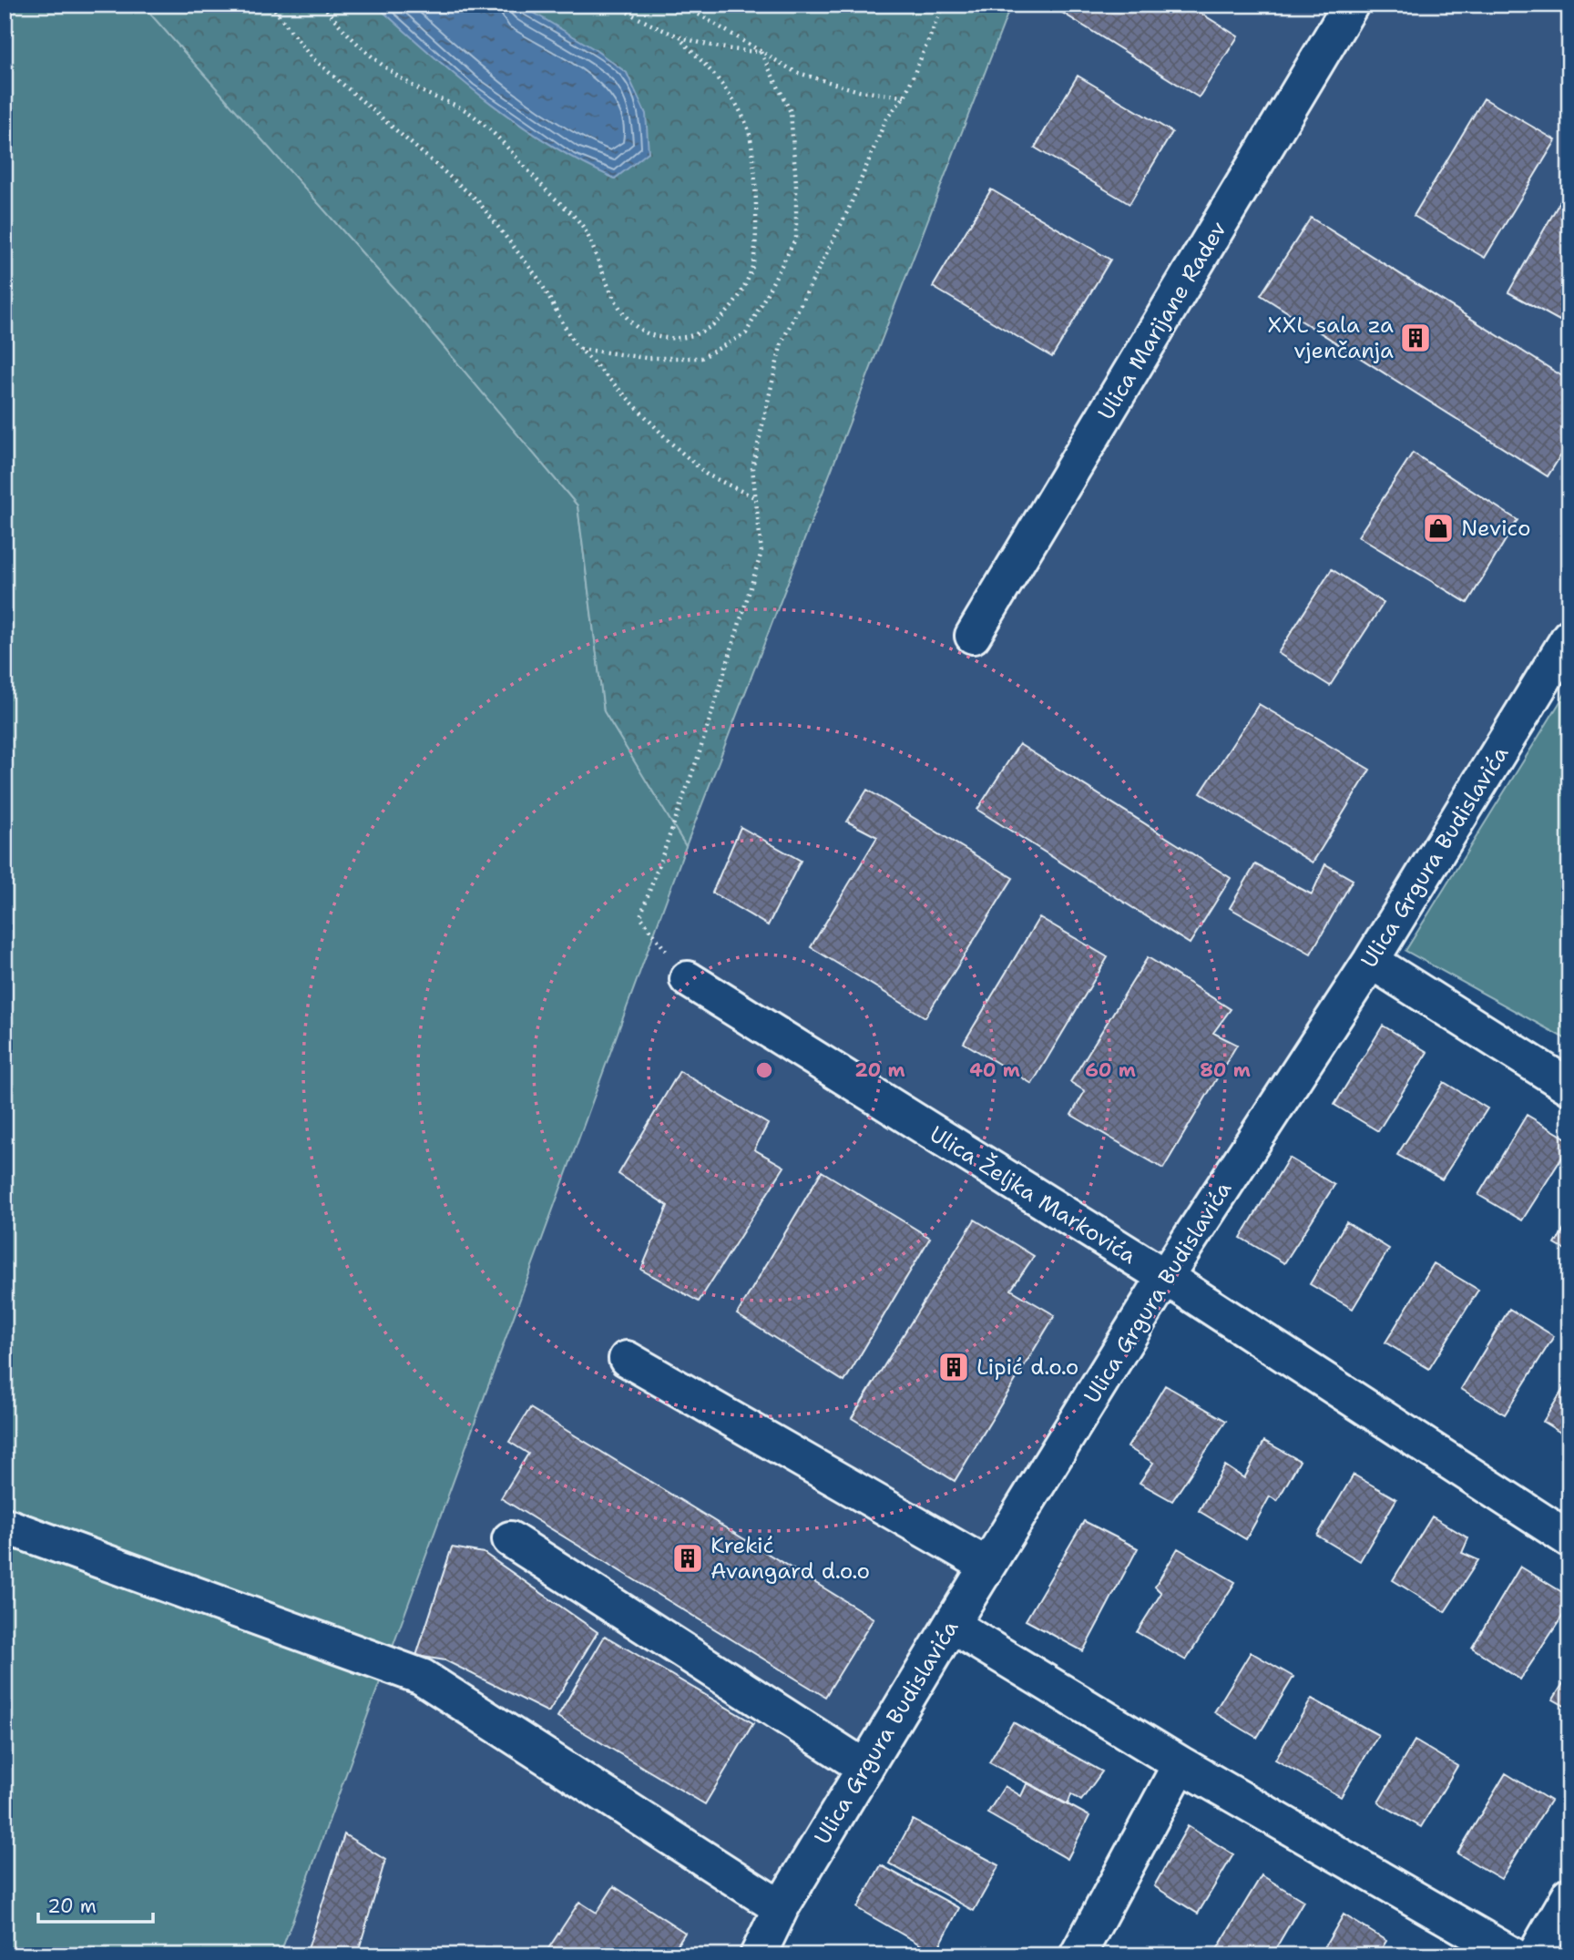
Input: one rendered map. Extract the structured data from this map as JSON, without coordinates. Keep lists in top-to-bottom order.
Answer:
{
  "streets": {
    "street": ["Ulica Marijane Radev", "Ulica Grgura Budislavića", "Ulica Željka Markovića"]
  },
  "crossings": [
    ["Ulica Grgura Budislavića", "Ulica Željka Markovića"]
  ],
  "places": {
    "building": ["XXL sala za vjenčanja", "Lipić d.o.o", "Krekić Avangard d.o.o"],
    "shop": ["Nevico"]
  },
  "scale_bar": "20 m",
  "rings": [
    "20 m",
    "40 m",
    "60 m",
    "80 m"
  ]
}
